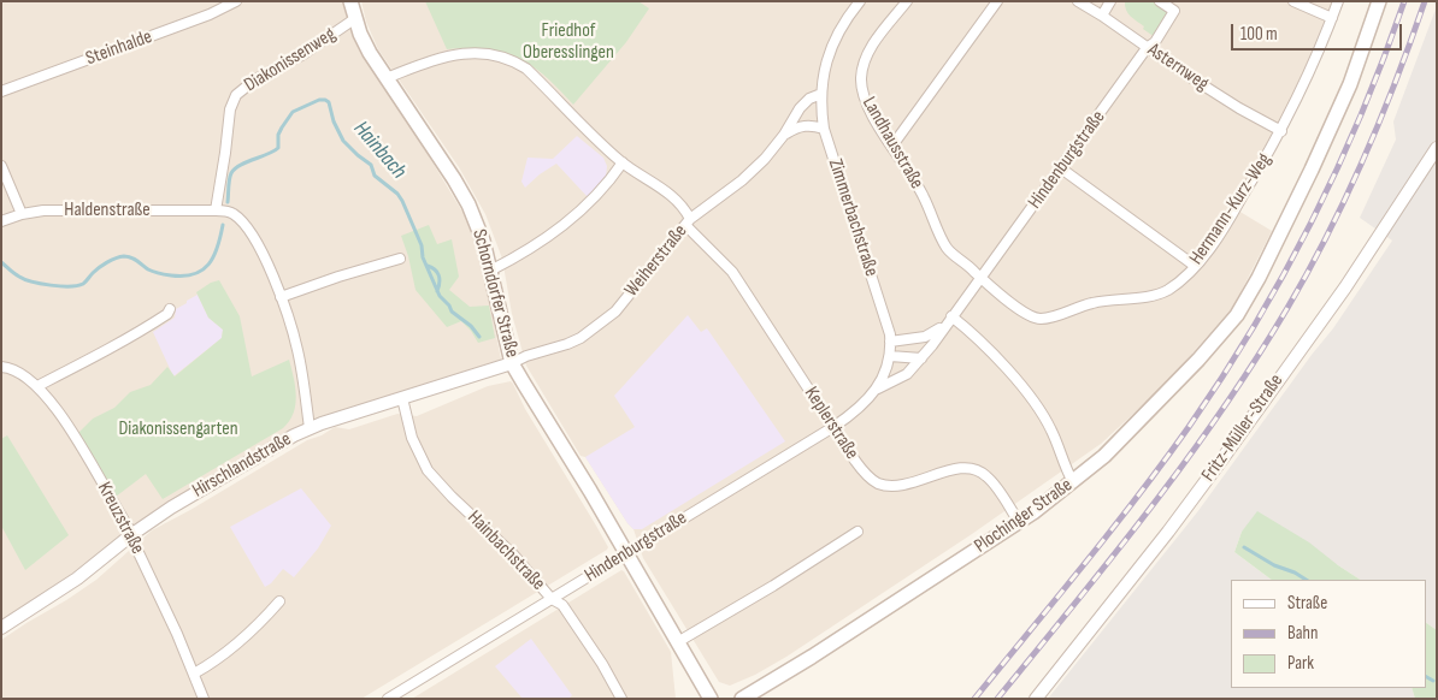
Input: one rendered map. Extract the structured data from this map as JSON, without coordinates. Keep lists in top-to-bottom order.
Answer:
{
  "streets": {
    "main road": ["Schorndorfer Straße", "Plochinger Straße"],
    "street": [
      "Steinhalde",
      "Diakonissenweg",
      "Asternweg",
      "Landhausstraße",
      "Hindenburgstraße",
      "Hermann-Kurz-Weg",
      "Haldenstraße",
      "Zimmerbachstraße",
      "Weiherstraße",
      "Keplerstraße",
      "Fritz-Müller-Straße",
      "Hirschlandstraße",
      "Kreuzstraße",
      "Hainbachstraße"
    ]
  },
  "crossings": [
    ["Diakonissenweg", "Haldenstraße"],
    ["Diakonissenweg", "Schorndorfer Straße"],
    ["Asternweg", "Hindenburgstraße"],
    ["Asternweg", "Hermann-Kurz-Weg"],
    ["Landhausstraße", "Hindenburgstraße"],
    ["Landhausstraße", "Hermann-Kurz-Weg"],
    ["Hindenburgstraße", "Hermann-Kurz-Weg"],
    ["Hindenburgstraße", "Zimmerbachstraße"],
    ["Hindenburgstraße", "Schorndorfer Straße"],
    ["Hindenburgstraße", "Keplerstraße"],
    ["Hindenburgstraße", "Hainbachstraße"],
    ["Zimmerbachstraße", "Weiherstraße"],
    ["Weiherstraße", "Schorndorfer Straße"],
    ["Weiherstraße", "Keplerstraße"],
    ["Weiherstraße", "Hirschlandstraße"],
    ["Schorndorfer Straße", "Keplerstraße"],
    ["Schorndorfer Straße", "Hirschlandstraße"],
    ["Keplerstraße", "Plochinger Straße"],
    ["Hirschlandstraße", "Kreuzstraße"],
    ["Hirschlandstraße", "Hainbachstraße"]
  ],
  "water": ["Hainbach"],
  "parks": ["Friedhof Oberesslingen", "Diakonissengarten"],
  "legend": ["Straße", "Bahn", "Park"],
  "scale_bar": "100 m"
}
